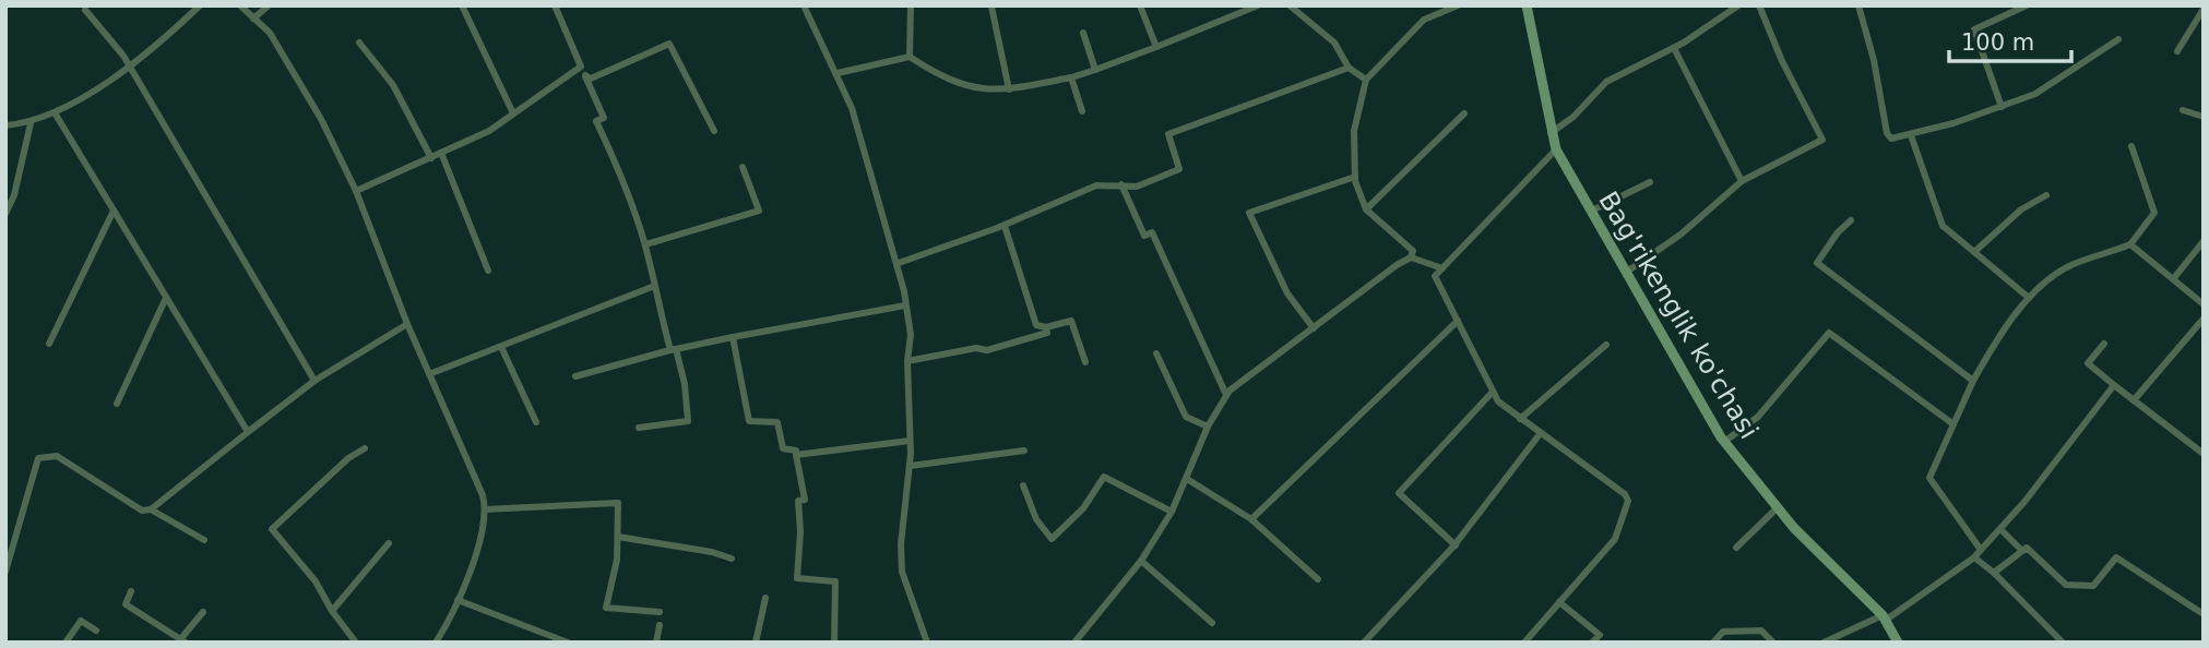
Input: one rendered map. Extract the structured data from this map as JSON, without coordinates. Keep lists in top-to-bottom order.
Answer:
{
  "streets": {
    "main road": ["Bag'rikenglik ko'chasi"]
  },
  "scale_bar": "100 m"
}
